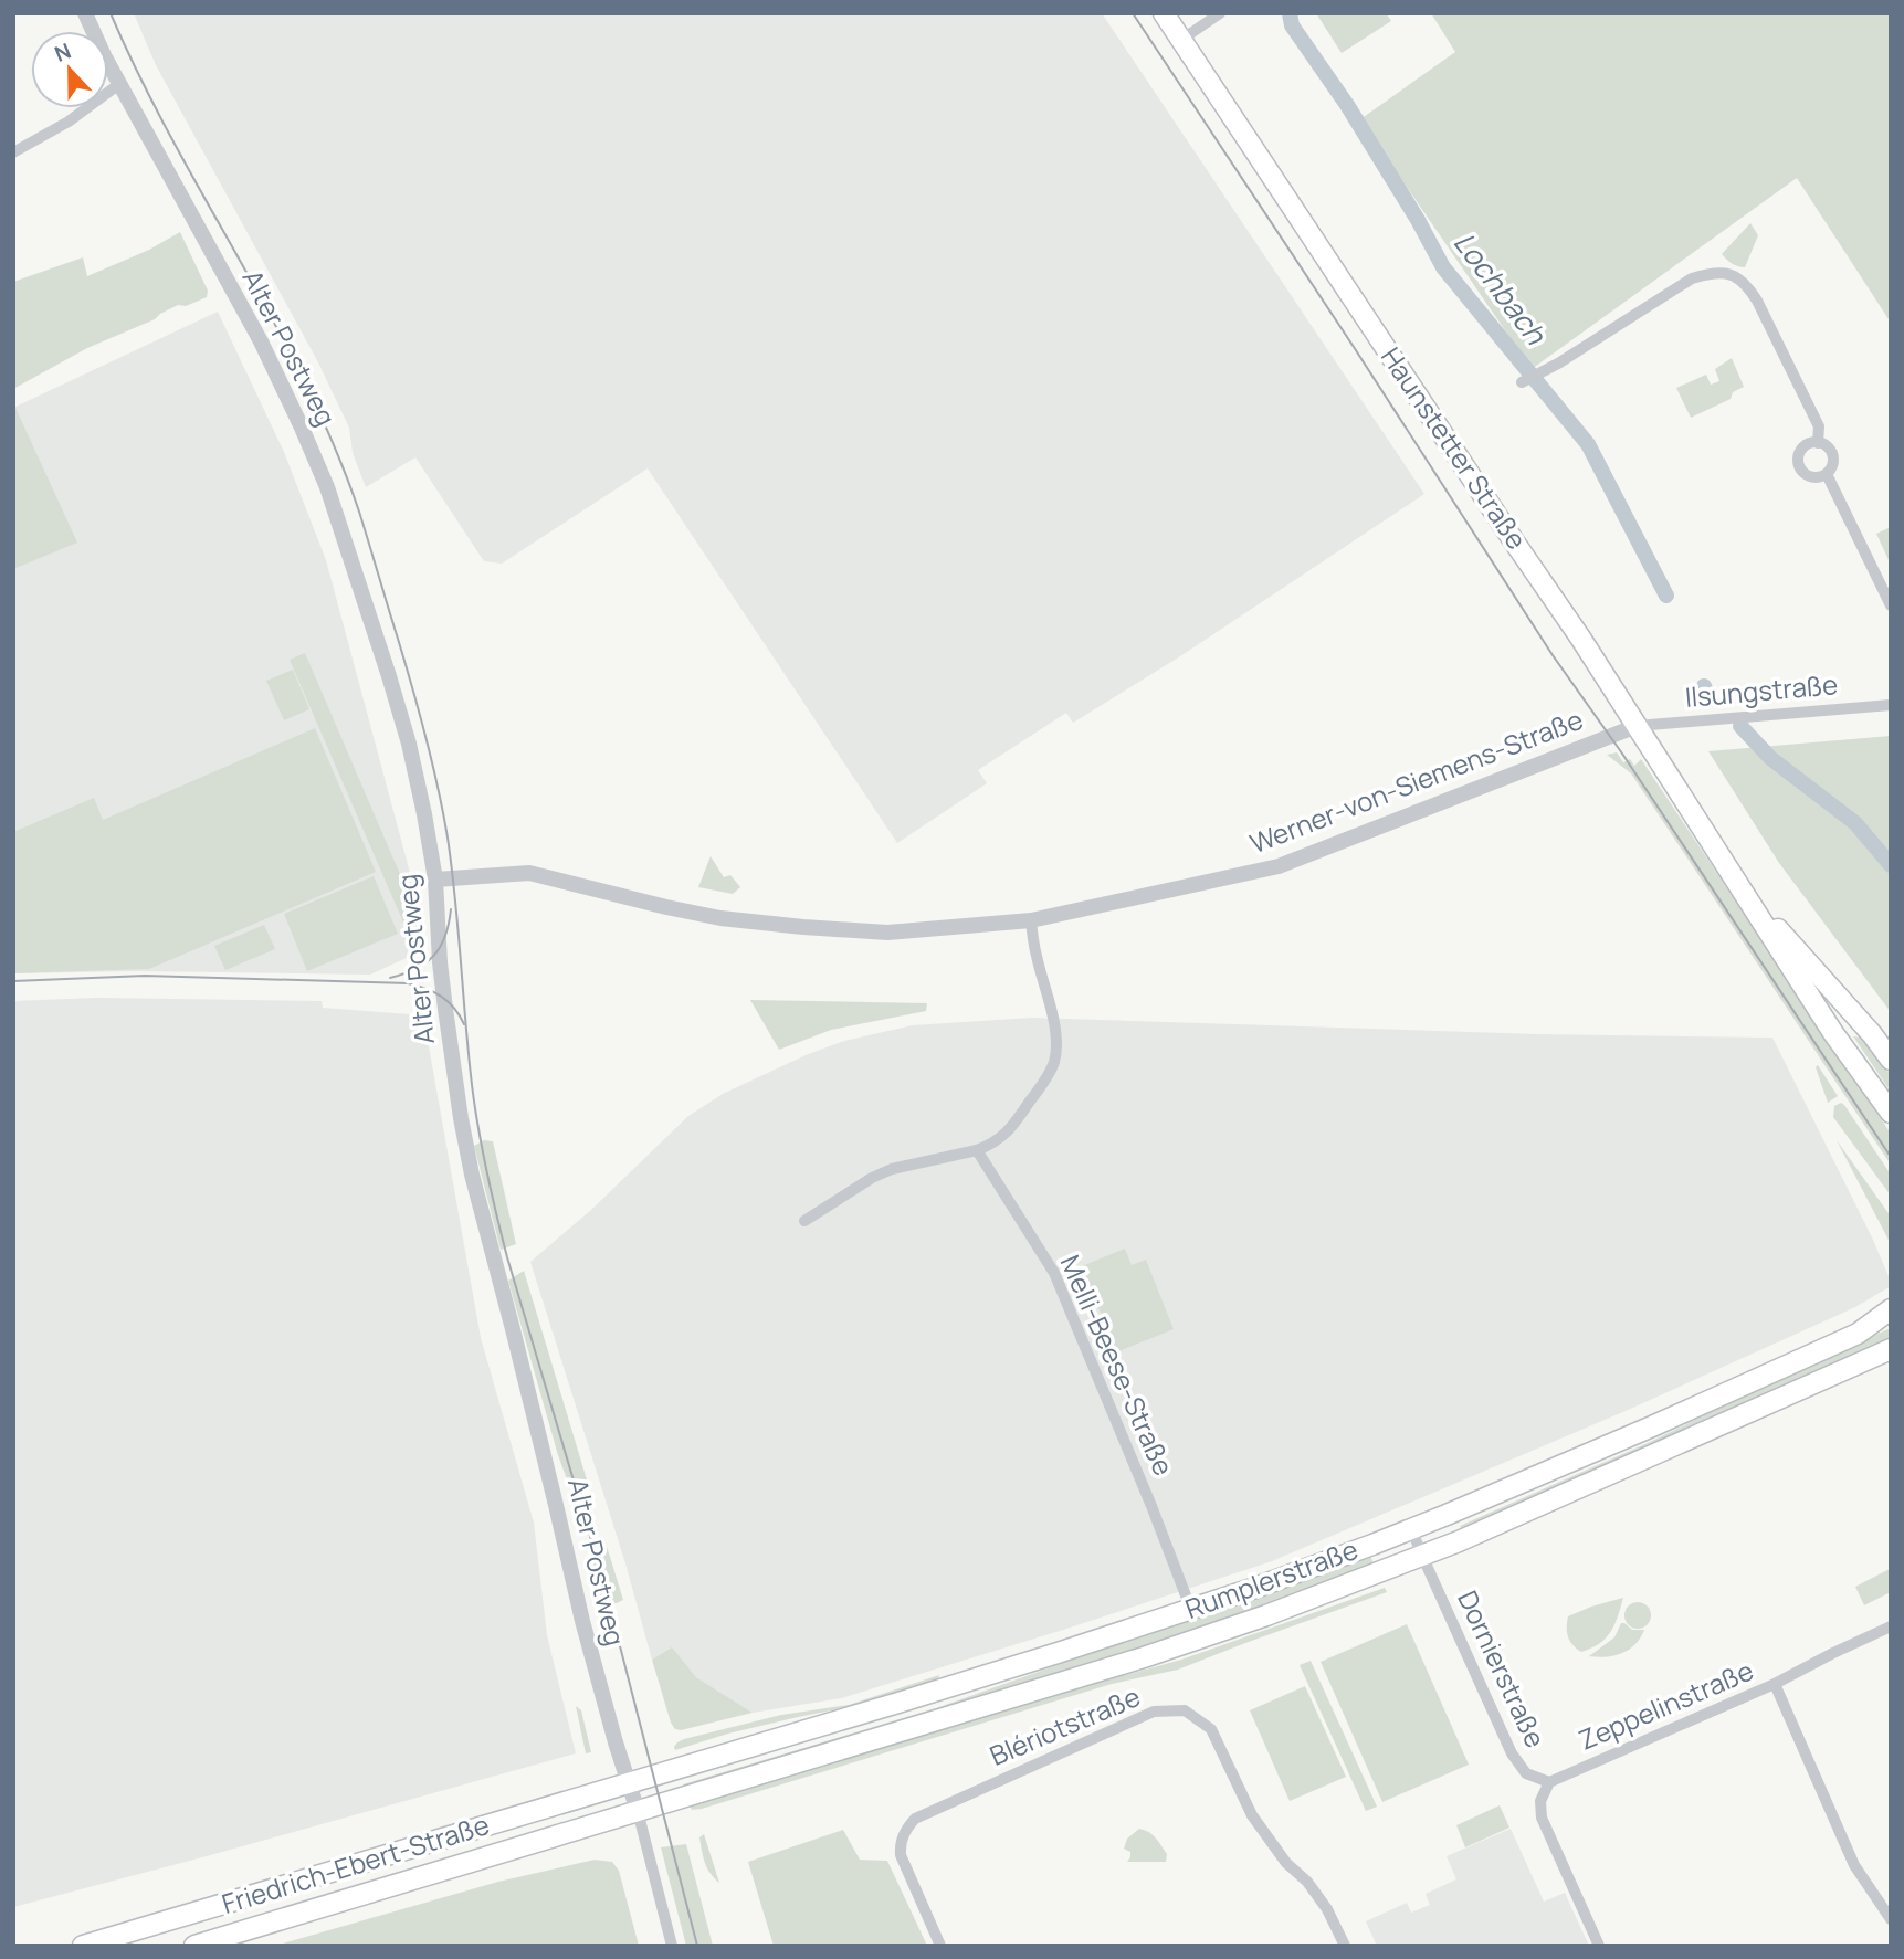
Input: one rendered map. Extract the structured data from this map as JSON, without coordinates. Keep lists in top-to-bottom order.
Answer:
{
  "streets": {
    "main road": ["Haunstetter Straße", "Rumplerstraße", "Friedrich-Ebert-Straße"],
    "street": [
      "Alter Postweg",
      "Ilsungstraße",
      "Werner-von-Siemens-Straße",
      "Melli-Beese-Straße",
      "Dornierstraße",
      "Zeppelinstraße",
      "Blériotstraße"
    ]
  },
  "crossings": [
    ["Alter Postweg", "Werner-von-Siemens-Straße"],
    ["Alter Postweg", "Rumplerstraße"],
    ["Alter Postweg", "Friedrich-Ebert-Straße"],
    ["Haunstetter Straße", "Ilsungstraße"],
    ["Haunstetter Straße", "Werner-von-Siemens-Straße"],
    ["Ilsungstraße", "Werner-von-Siemens-Straße"],
    ["Melli-Beese-Straße", "Rumplerstraße"],
    ["Rumplerstraße", "Dornierstraße"],
    ["Rumplerstraße", "Friedrich-Ebert-Straße"],
    ["Dornierstraße", "Zeppelinstraße"]
  ],
  "water": ["Lochbach"],
  "north": "top"
}
